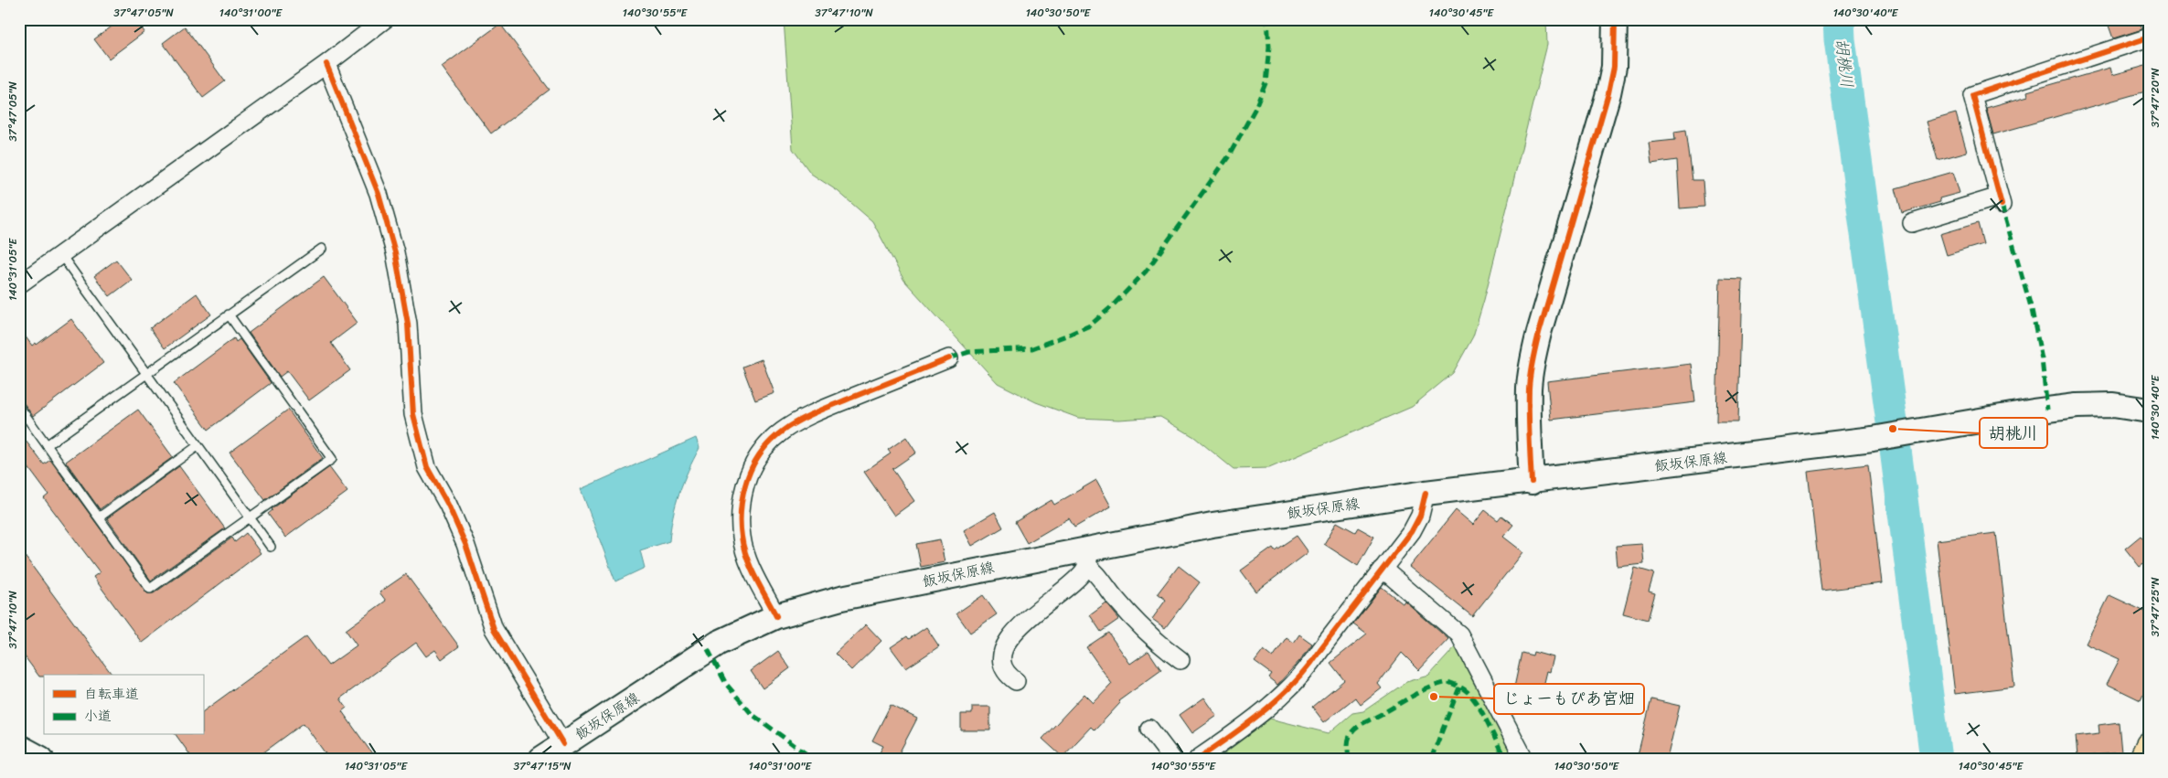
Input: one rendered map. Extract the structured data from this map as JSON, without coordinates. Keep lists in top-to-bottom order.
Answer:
{
  "streets": {
    "main road": ["飯坂保原線"]
  },
  "water": ["胡桃川"],
  "places": ["胡桃川", "じょーもぴあ宮畑"],
  "legend": ["自転車道", "小道"],
  "coordinates": [
    "37°47'05\"N",
    "140°31'00\"E",
    "140°30'55\"E",
    "37°47'10\"N",
    "140°30'50\"E",
    "140°30'45\"E",
    "140°30'40\"E",
    "37°47'20\"N",
    "140°31'05\"E",
    "37°47'25\"N",
    "37°47'15\"N"
  ]
}
